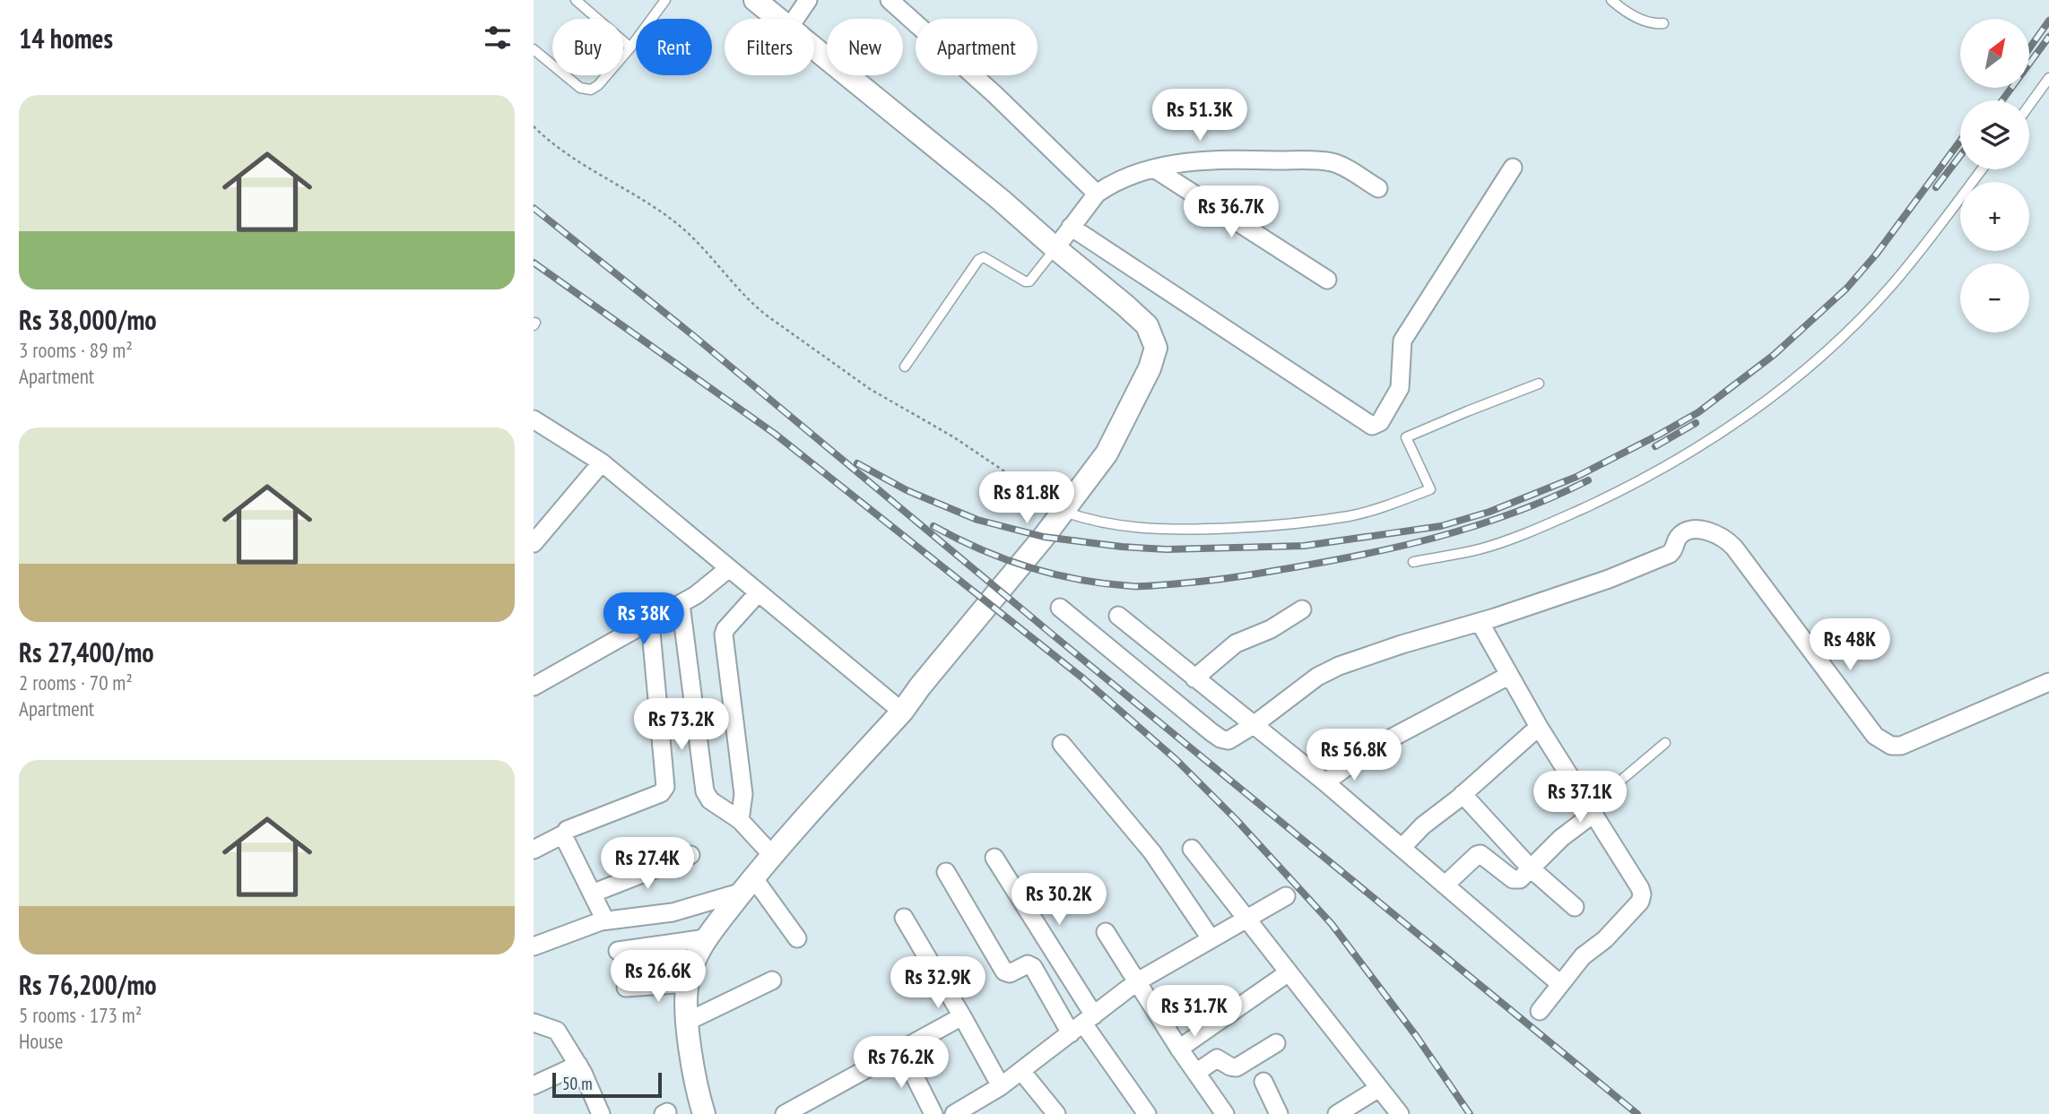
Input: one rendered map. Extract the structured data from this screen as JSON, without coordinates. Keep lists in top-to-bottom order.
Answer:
{
  "scale_bar": "50 m",
  "north": "top right",
  "page": {
    "heading": "14 homes",
    "map_buttons": ["+", "−"],
    "chip": [
      "Buy",
      "Rent",
      "Filters",
      "New",
      "Apartment"
    ],
    "list": [
      {
        "name": "Rs 38,000/mo",
        "note": "3 rooms · 89 m² · Apartment"
      },
      {
        "name": "Rs 27,400/mo",
        "note": "2 rooms · 70 m² · Apartment"
      },
      {
        "name": "Rs 76,200/mo",
        "note": "5 rooms · 173 m² · House"
      }
    ],
    "price": [
      "Rs 51.3K",
      "Rs 36.7K",
      "Rs 81.8K",
      "Rs 38K",
      "Rs 48K",
      "Rs 73.2K",
      "Rs 56.8K",
      "Rs 37.1K",
      "Rs 27.4K",
      "Rs 30.2K",
      "Rs 26.6K",
      "Rs 32.9K",
      "Rs 31.7K",
      "Rs 76.2K"
    ],
    "scale": "50 m"
  }
}
